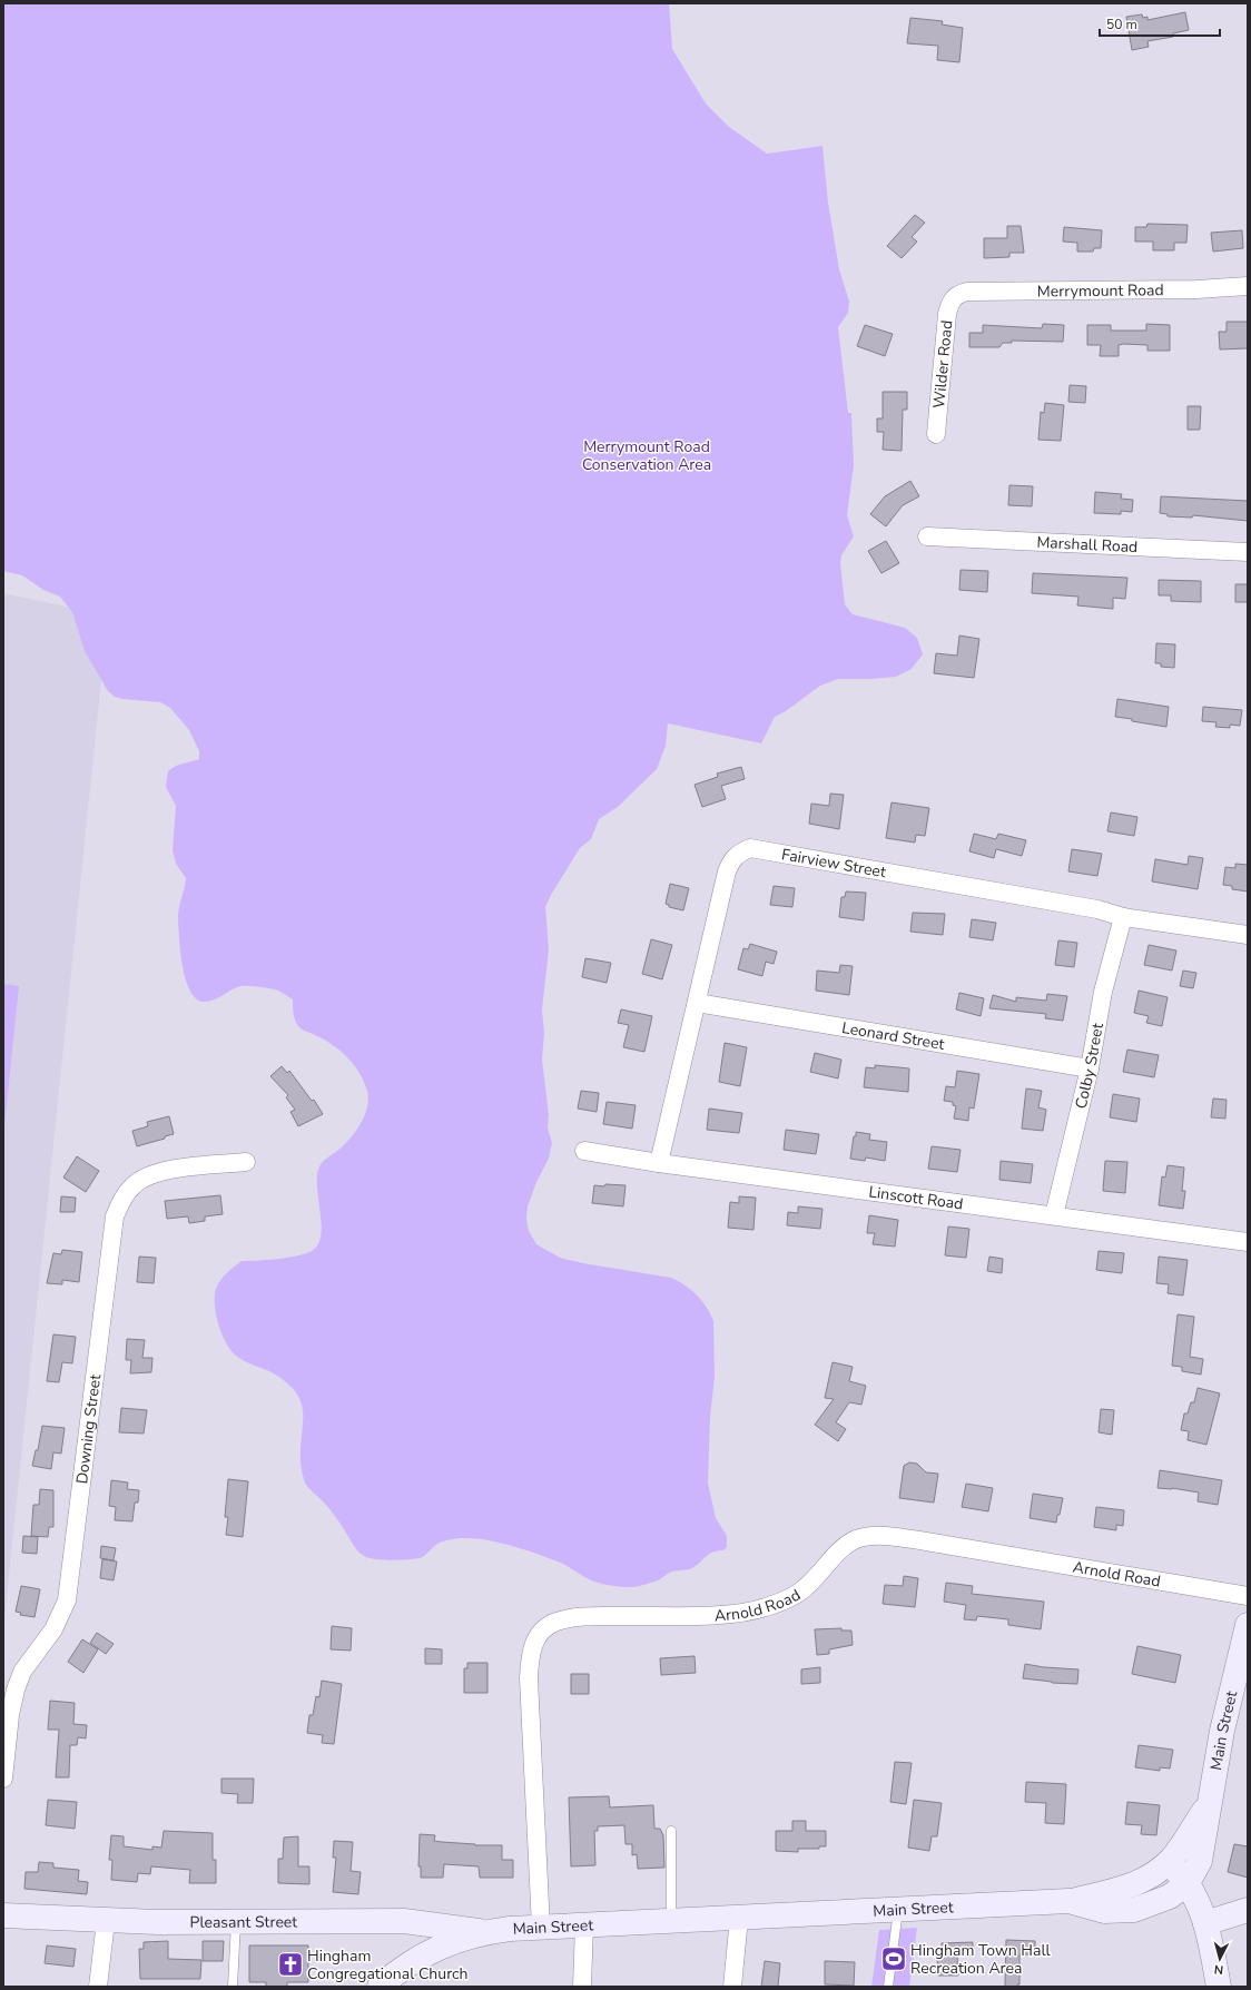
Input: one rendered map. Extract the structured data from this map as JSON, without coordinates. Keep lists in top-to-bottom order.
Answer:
{
  "streets": {
    "main road": ["Main Street", "Pleasant Street"],
    "street": [
      "Merrymount Road",
      "Wilder Road",
      "Marshall Road",
      "Fairview Street",
      "Leonard Street",
      "Colby Street",
      "Linscott Road",
      "Downing Street",
      "Arnold Road"
    ]
  },
  "crossings": [
    ["Merrymount Road", "Wilder Road"],
    ["Fairview Street", "Leonard Street"],
    ["Fairview Street", "Colby Street"],
    ["Fairview Street", "Linscott Road"],
    ["Leonard Street", "Colby Street"],
    ["Colby Street", "Linscott Road"],
    ["Arnold Road", "Main Street"],
    ["Main Street", "Pleasant Street"]
  ],
  "parks": ["Merrymount Road Conservation Area"],
  "places": {
    "sports": ["Hingham Town Hall Recreation Area"],
    "church": ["Hingham Congregational Church"]
  },
  "scale_bar": "50 m",
  "north": "bottom"
}
